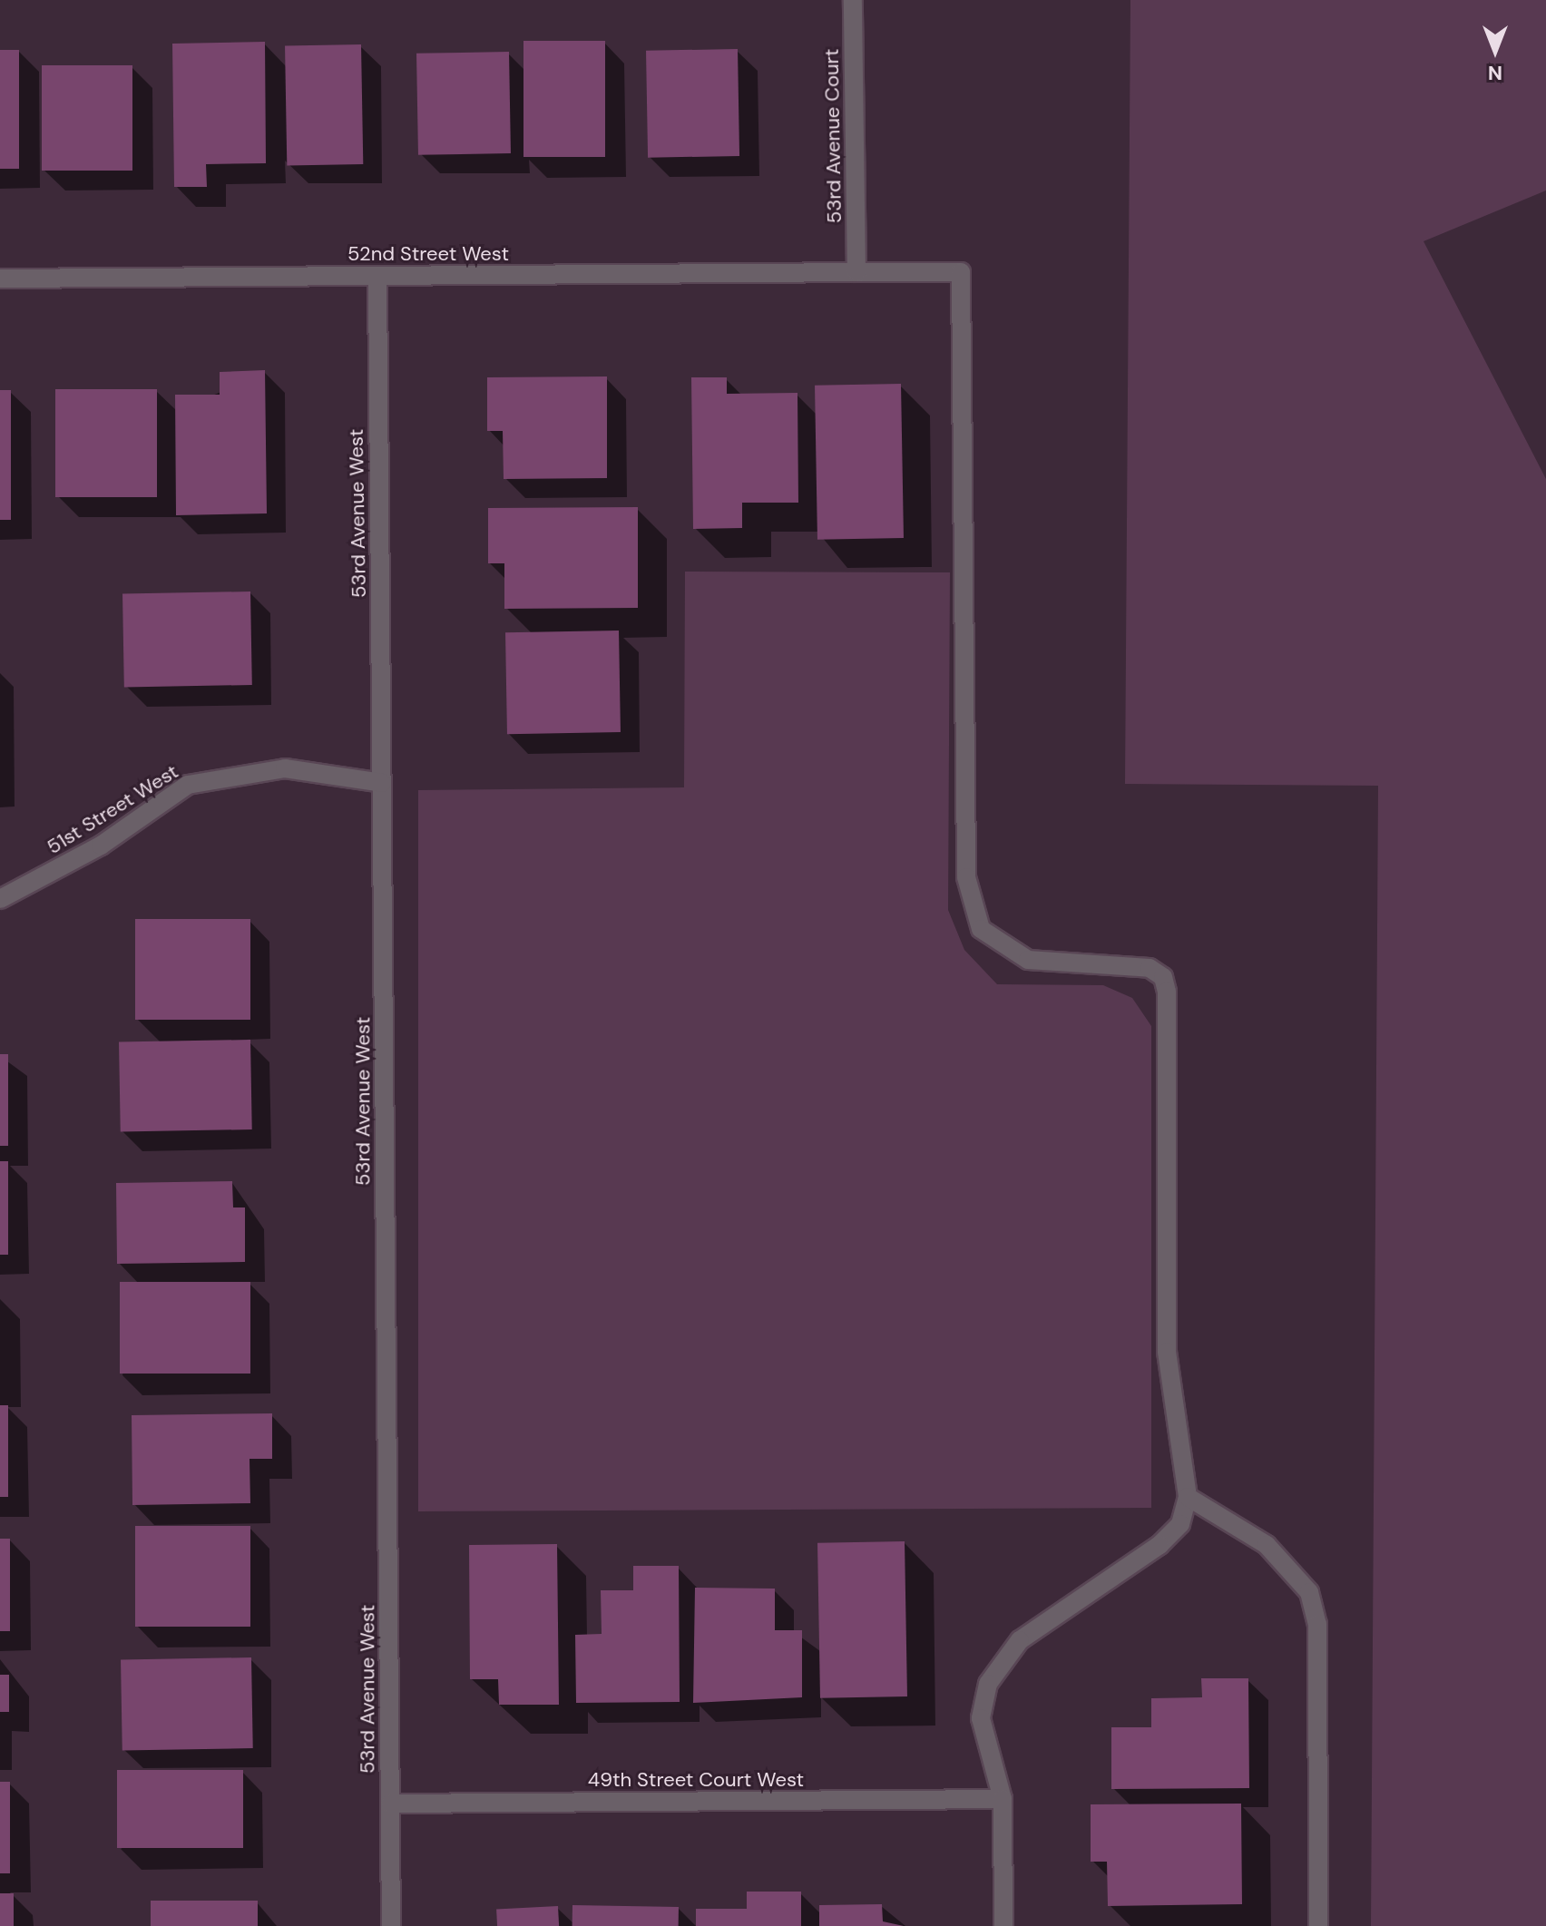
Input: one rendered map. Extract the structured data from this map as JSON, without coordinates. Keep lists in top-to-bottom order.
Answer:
{
  "streets": {
    "street": [
      "53rd Avenue Court",
      "52nd Street West",
      "53rd Avenue West",
      "51st Street West",
      "49th Street Court West"
    ]
  },
  "crossings": [
    ["53rd Avenue Court", "52nd Street West"],
    ["52nd Street West", "53rd Avenue West"],
    ["53rd Avenue West", "51st Street West"],
    ["53rd Avenue West", "49th Street Court West"]
  ],
  "north": "bottom"
}
